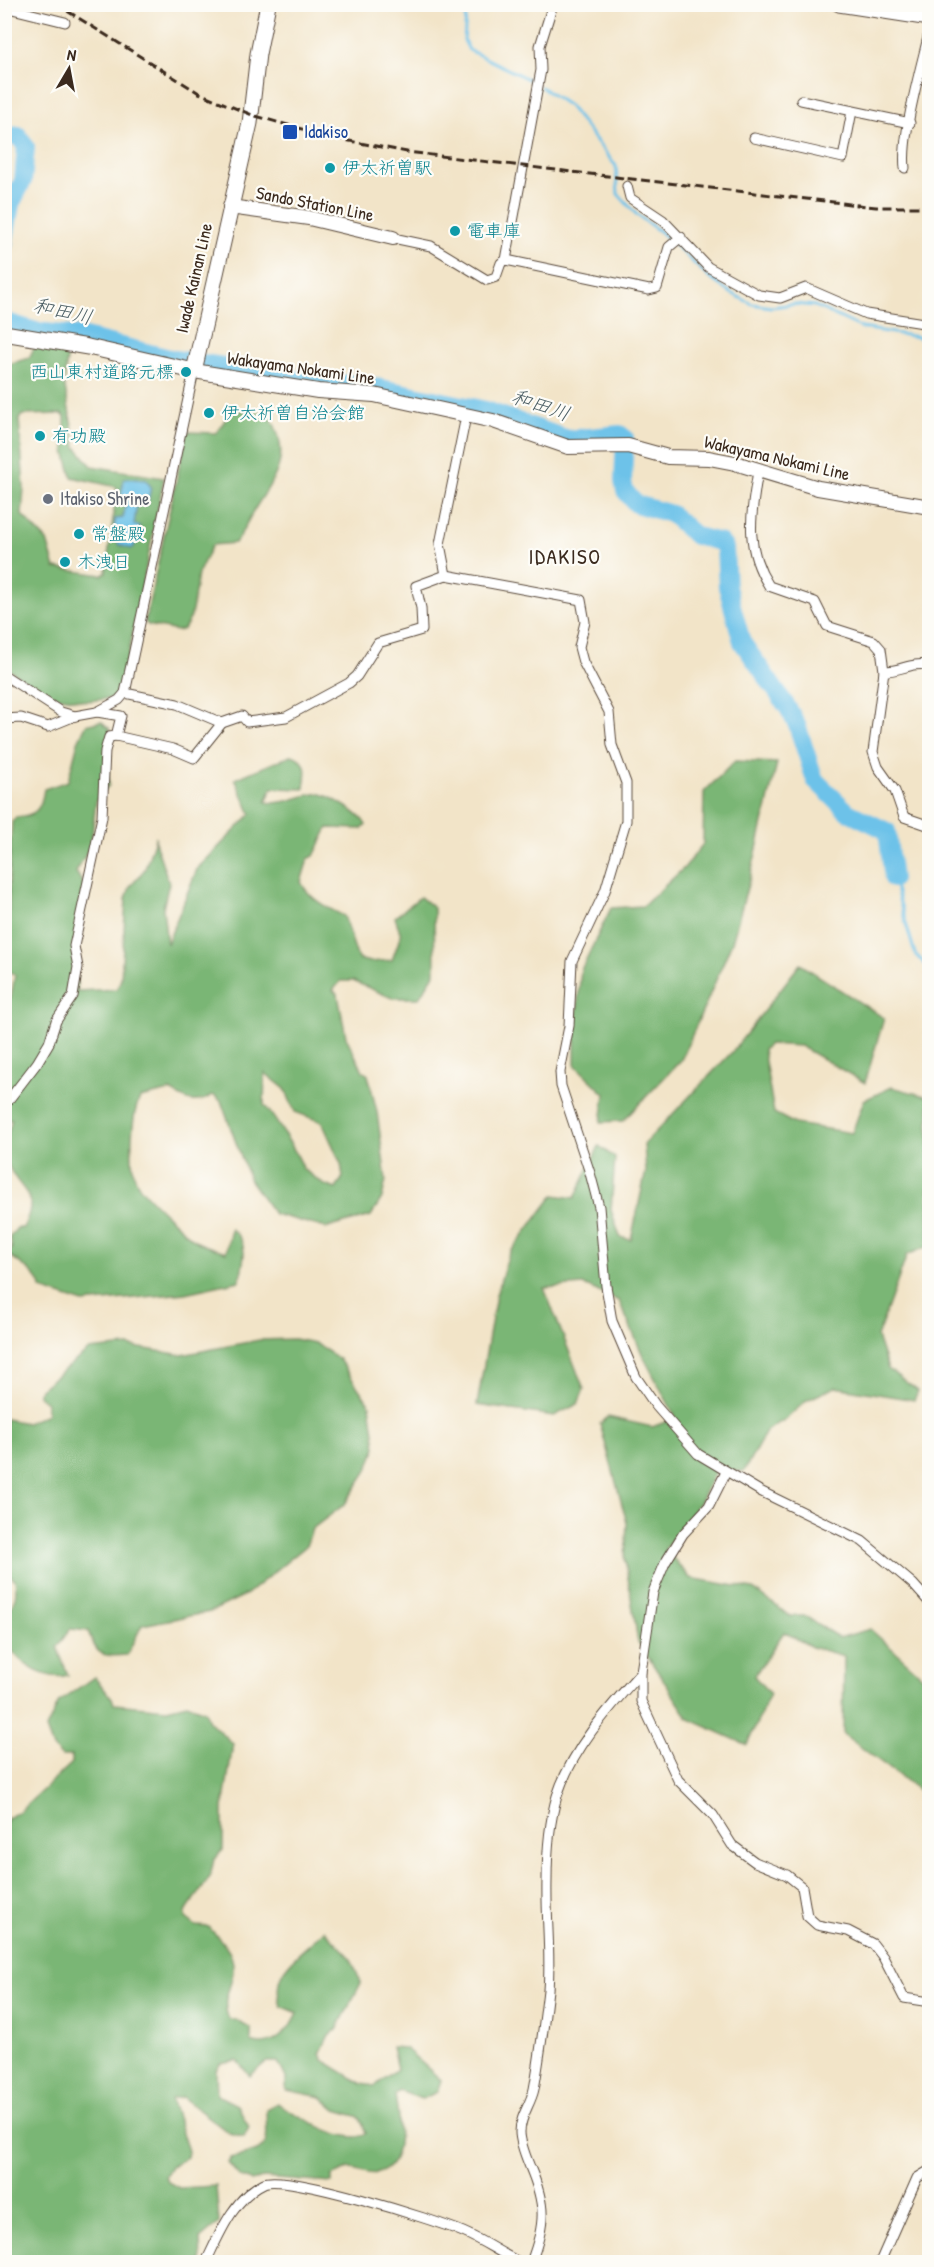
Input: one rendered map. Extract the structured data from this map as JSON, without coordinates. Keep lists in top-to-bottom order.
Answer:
{
  "streets": {
    "main road": ["Sando Station Line", "Iwade Kainan Line", "Wakayama Nokami Line"]
  },
  "crossings": [
    ["Sando Station Line", "Iwade Kainan Line"],
    ["Iwade Kainan Line", "Wakayama Nokami Line"]
  ],
  "districts": ["IDAKISO"],
  "water": ["和田川"],
  "places": {
    "transit": ["Idakiso"],
    "other": [
      "伊太祈曽駅",
      "電車庫",
      "西山東村道路元標",
      "伊太祈曽自治会館",
      "有功殿",
      "Itakiso Shrine",
      "常盤殿",
      "木洩日"
    ]
  },
  "north": "top"
}
